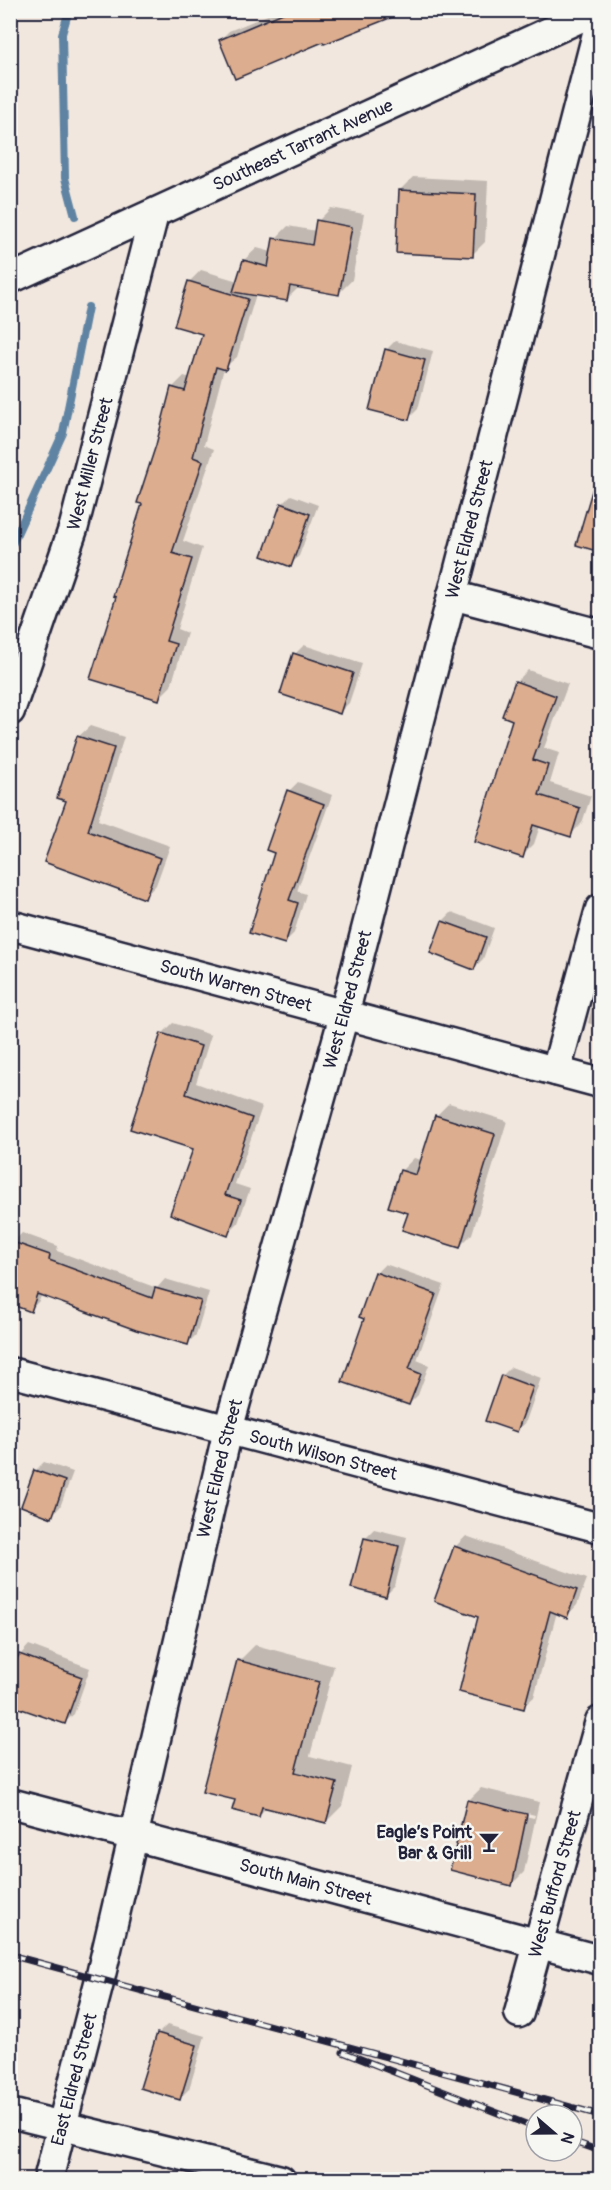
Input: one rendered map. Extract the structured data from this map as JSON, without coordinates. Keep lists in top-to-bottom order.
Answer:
{
  "streets": {
    "street": [
      "Southeast Tarrant Avenue",
      "West Miller Street",
      "West Eldred Street",
      "South Warren Street",
      "South Wilson Street",
      "South Main Street",
      "West Bufford Street",
      "East Eldred Street"
    ]
  },
  "crossings": [
    ["Southeast Tarrant Avenue", "West Miller Street"],
    ["West Eldred Street", "South Warren Street"],
    ["West Eldred Street", "South Wilson Street"],
    ["West Eldred Street", "South Main Street"],
    ["West Eldred Street", "East Eldred Street"],
    ["South Main Street", "West Bufford Street"]
  ],
  "places": {
    "bar": ["Eagle’s Point Bar & Grill"]
  },
  "north": "right"
}
